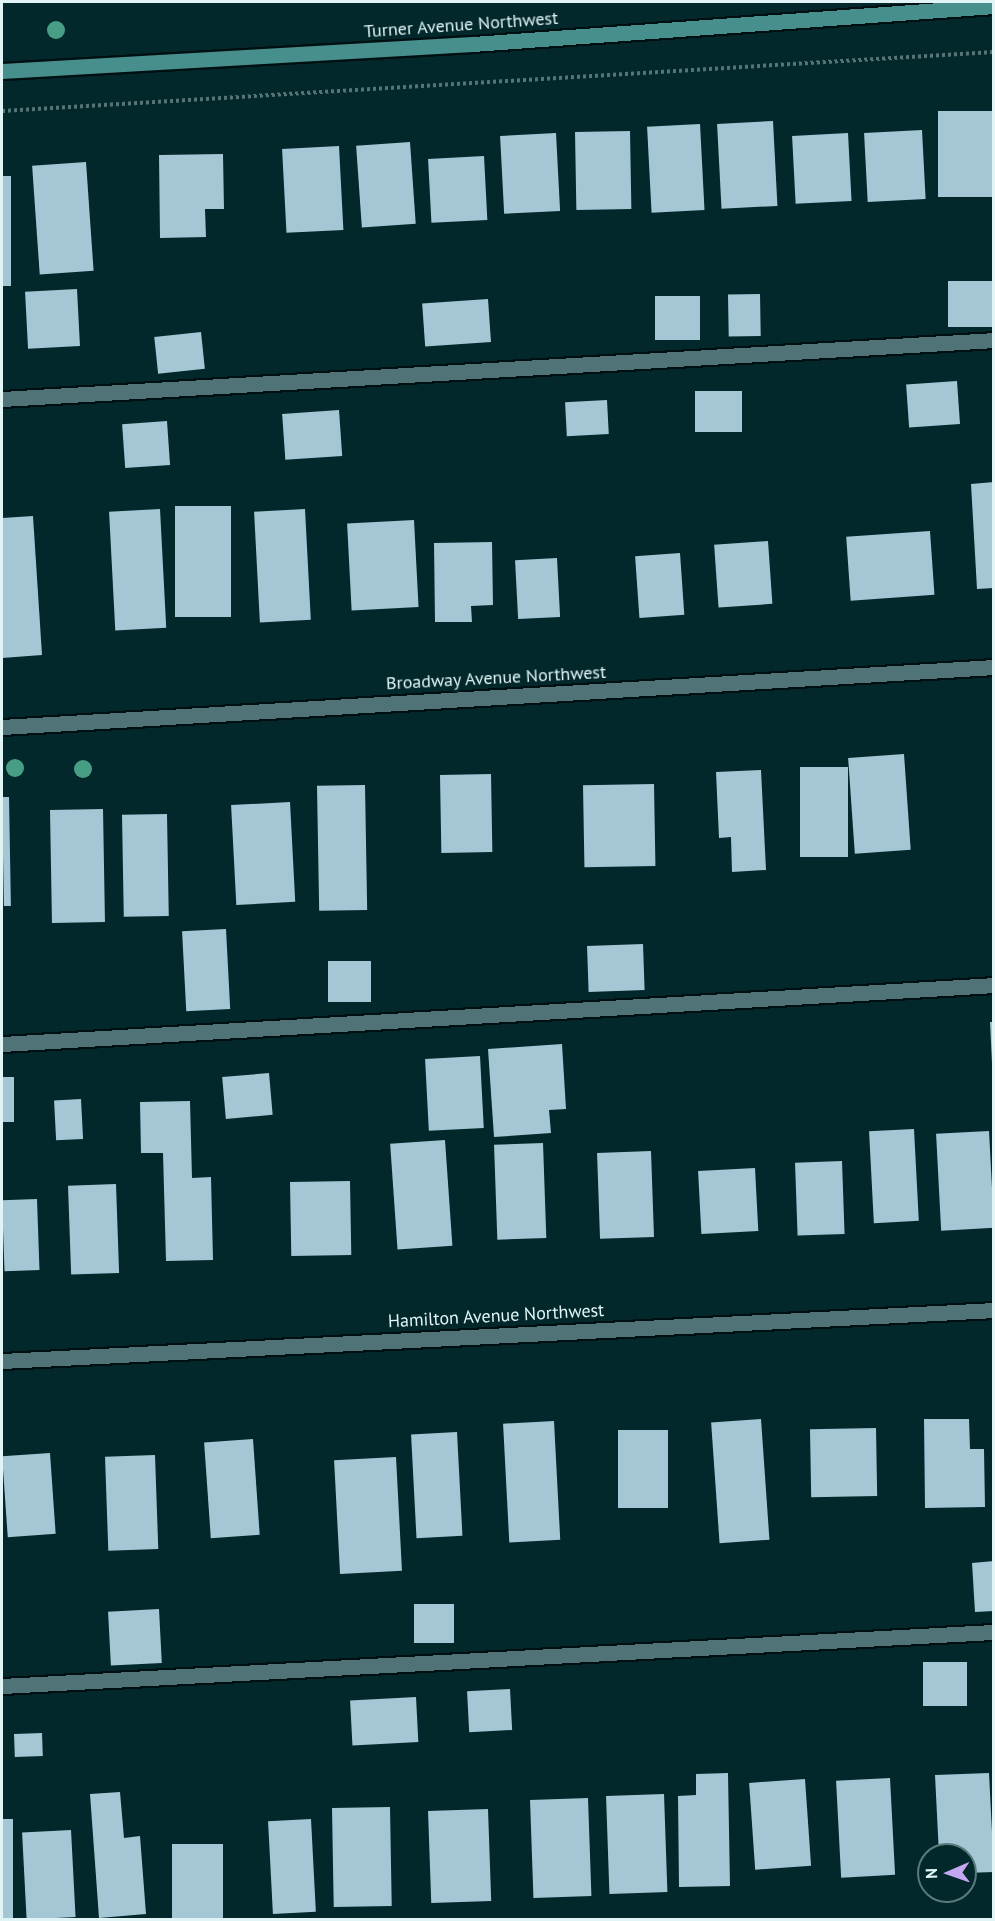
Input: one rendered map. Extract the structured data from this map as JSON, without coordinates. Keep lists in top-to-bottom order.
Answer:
{
  "streets": {
    "street": ["Turner Avenue Northwest", "Broadway Avenue Northwest", "Hamilton Avenue Northwest"]
  },
  "north": "left"
}
